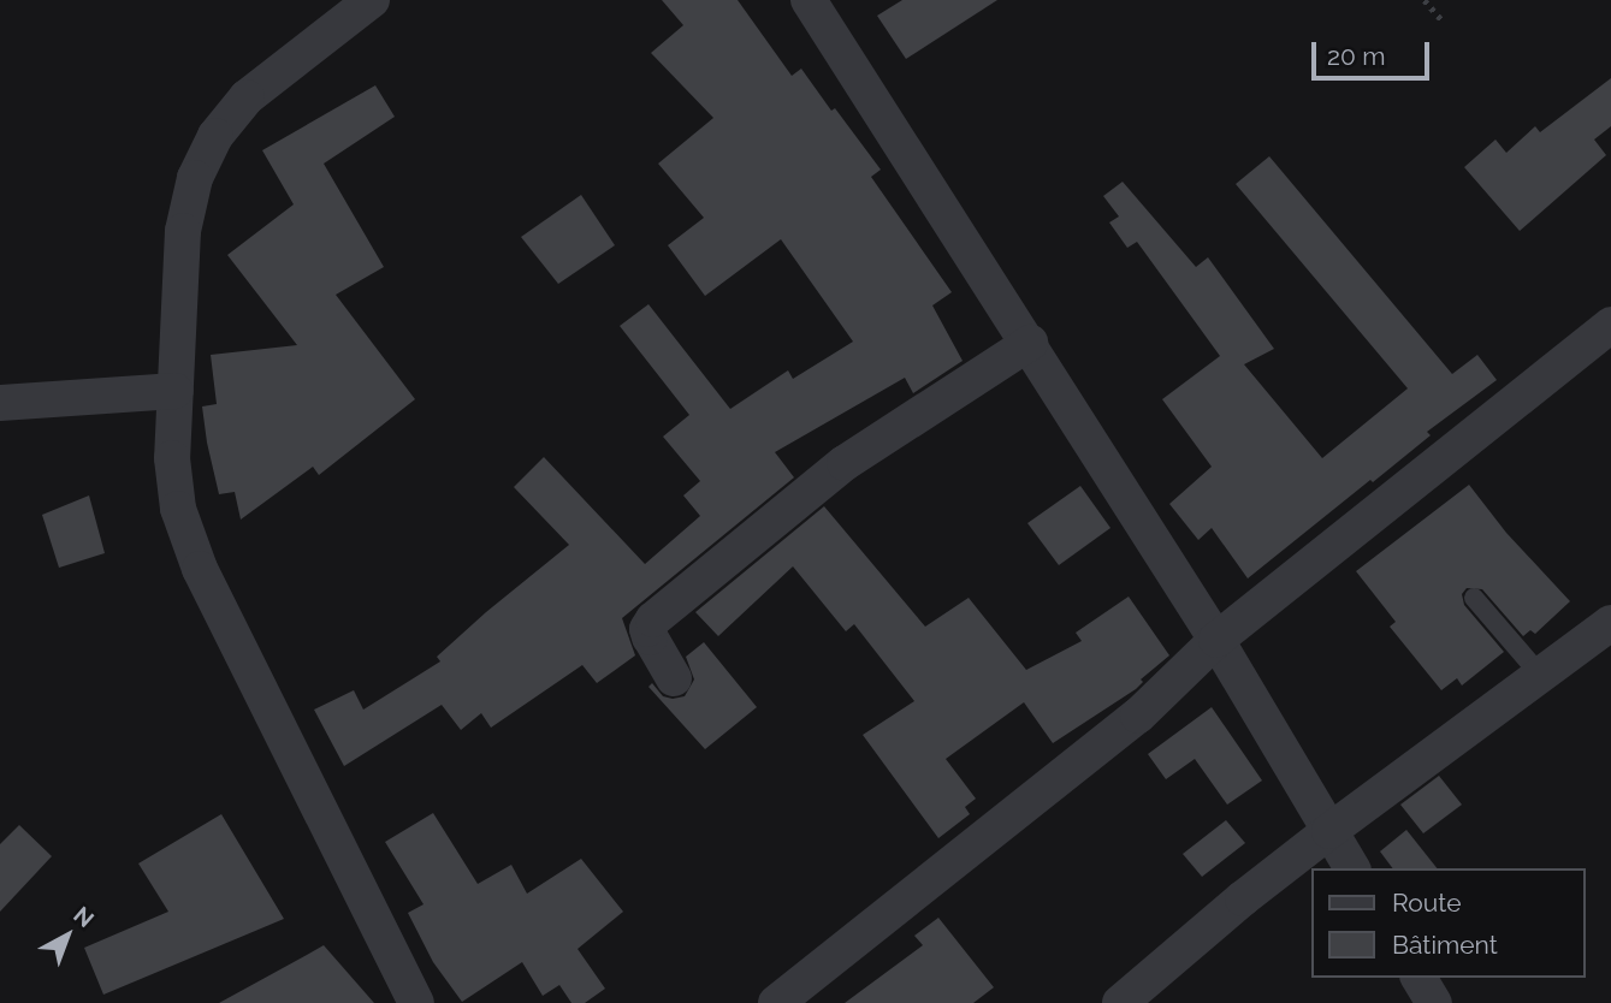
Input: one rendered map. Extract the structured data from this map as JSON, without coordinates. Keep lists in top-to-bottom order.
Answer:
{
  "legend": ["Route", "Bâtiment"],
  "scale_bar": "20 m",
  "north": "top right"
}
